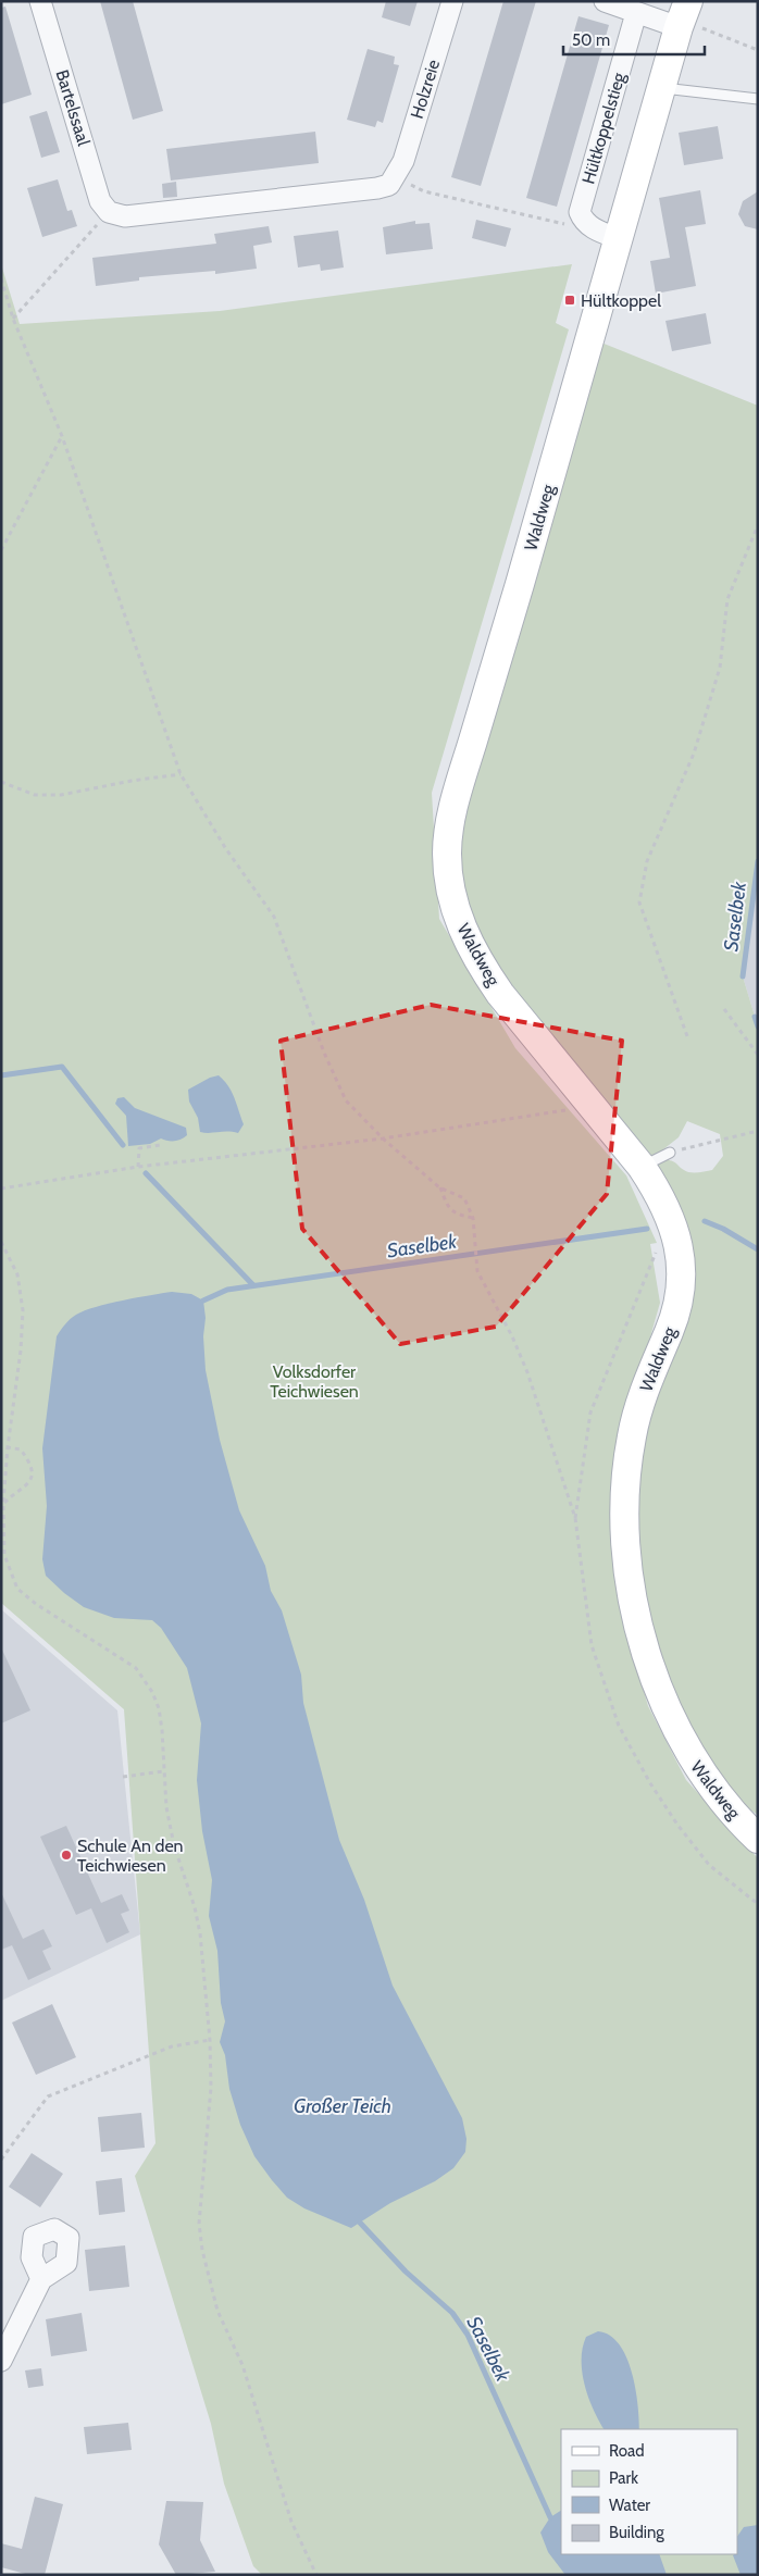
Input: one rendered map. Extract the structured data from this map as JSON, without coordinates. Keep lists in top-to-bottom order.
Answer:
{
  "streets": {
    "main road": ["Waldweg"],
    "street": ["Holzreie", "Bartelssaal", "Hültkoppelstieg"]
  },
  "crossings": [
    ["Holzreie", "Bartelssaal"]
  ],
  "water": ["Saselbek", "Großer Teich"],
  "parks": ["Volksdorfer Teichwiesen"],
  "places": {
    "transit": ["Hültkoppel"],
    "other": ["Schule An den Teichwiesen"]
  },
  "legend": [
    "Road",
    "Park",
    "Water",
    "Building"
  ],
  "scale_bar": "50 m"
}
